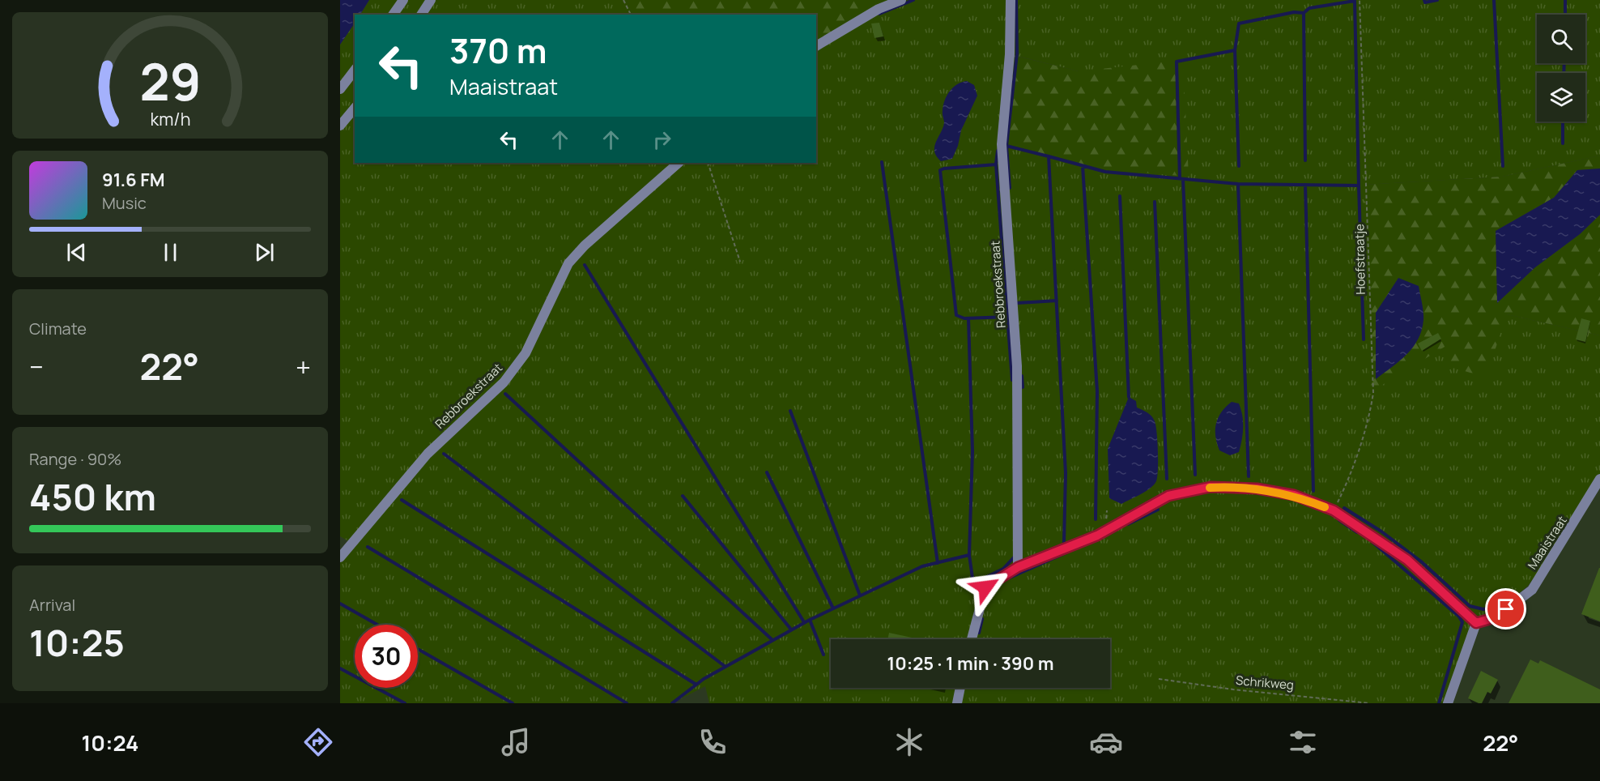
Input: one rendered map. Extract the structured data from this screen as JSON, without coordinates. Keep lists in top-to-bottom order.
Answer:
{
  "streets": {
    "street": ["Rebbroekstraat", "Maaistraat"],
    "path": ["Hoefstraatje", "Schrikweg"]
  },
  "page": {
    "turn": ["370 m", "Maaistraat"],
    "song": ["91.6 FM", "Music"],
    "tile": [
      "Climate",
      ["Range · 90%", "450 km"],
      ["Arrival", "10:25"]
    ],
    "heat": ["−", "22°", "+"],
    "limit": "30",
    "trip": "10:25 · 1 min · 390 m",
    "tabs": ["10:24", "22°"],
    "gauge": ["29", "km/h"]
  }
}
